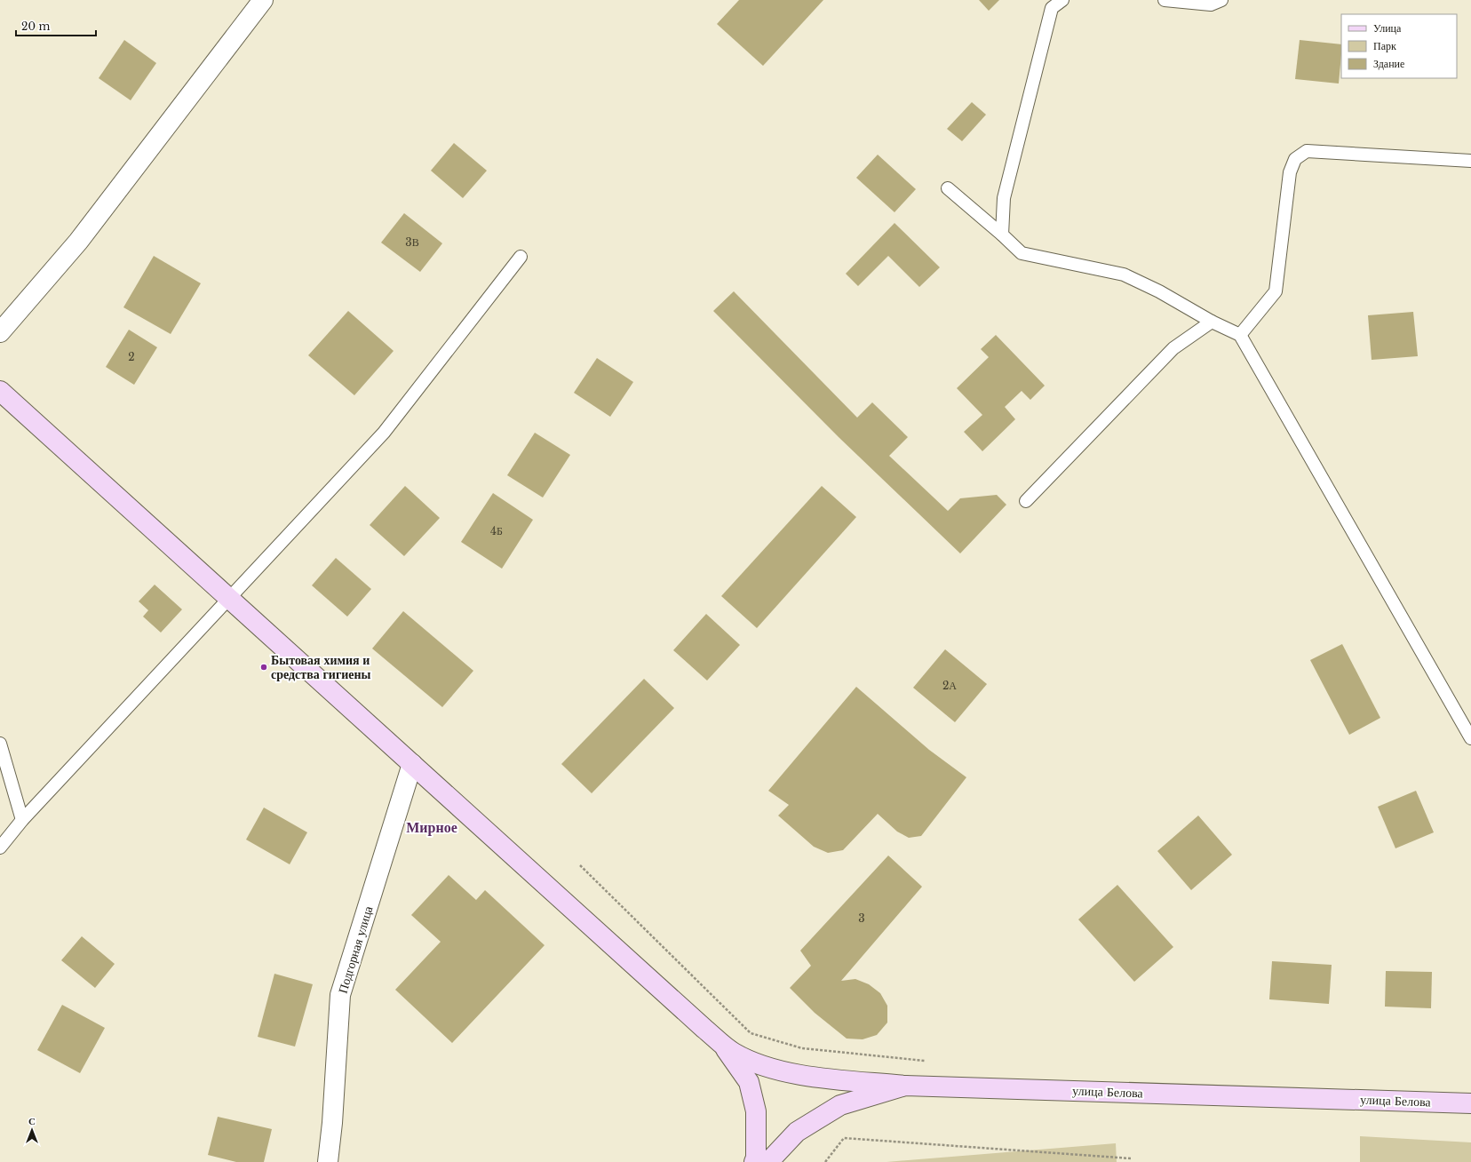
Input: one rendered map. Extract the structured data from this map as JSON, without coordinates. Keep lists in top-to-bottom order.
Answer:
{
  "streets": {
    "main road": ["улица Белова"],
    "street": ["Подгорная улица"]
  },
  "districts": ["Мирное"],
  "places": ["Бытовая химия и средства гигиены"],
  "house_numbers": [
    "3В",
    "2",
    "4Б",
    "2А",
    "3"
  ],
  "legend": ["Улица", "Парк", "Здание"],
  "scale_bar": "20 m",
  "north": "top"
}
